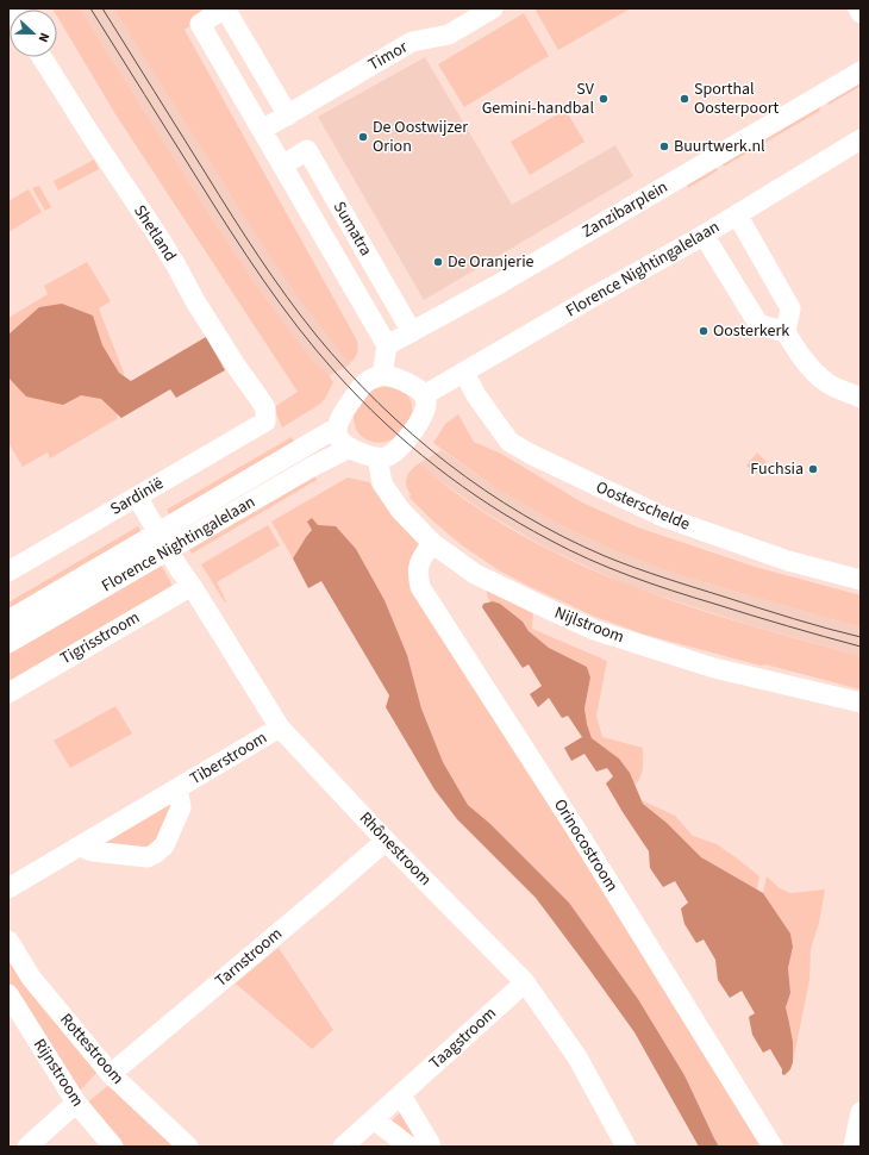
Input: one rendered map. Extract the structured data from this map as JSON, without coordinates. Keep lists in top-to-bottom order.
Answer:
{
  "streets": {
    "street": [
      "Timor",
      "Zanzibarplein",
      "Sumatra",
      "Shetland",
      "Florence Nightingalelaan",
      "Sardinië",
      "Oosterschelde",
      "Nijlstroom",
      "Tigrisstroom",
      "Tiberstroom",
      "Orinocostroom",
      "Rhônestroom",
      "Tarnstroom",
      "Taagstroom",
      "Rottestroom",
      "Rijnstroom"
    ]
  },
  "crossings": [
    ["Zanzibarplein", "Sumatra"],
    ["Shetland", "Sardinië"],
    ["Florence Nightingalelaan", "Oosterschelde"],
    ["Florence Nightingalelaan", "Nijlstroom"],
    ["Florence Nightingalelaan", "Rhônestroom"],
    ["Nijlstroom", "Orinocostroom"],
    ["Tigrisstroom", "Rhônestroom"],
    ["Tiberstroom", "Rhônestroom"],
    ["Rhônestroom", "Tarnstroom"],
    ["Rhônestroom", "Taagstroom"],
    ["Tarnstroom", "Rottestroom"]
  ],
  "places": [
    "SV Gemini-handbal",
    "Sporthal Oosterpoort",
    "De Oostwijzer Orion",
    "Buurtwerk.nl",
    "De Oranjerie",
    "Oosterkerk",
    "Fuchsia"
  ],
  "north": "right"
}
